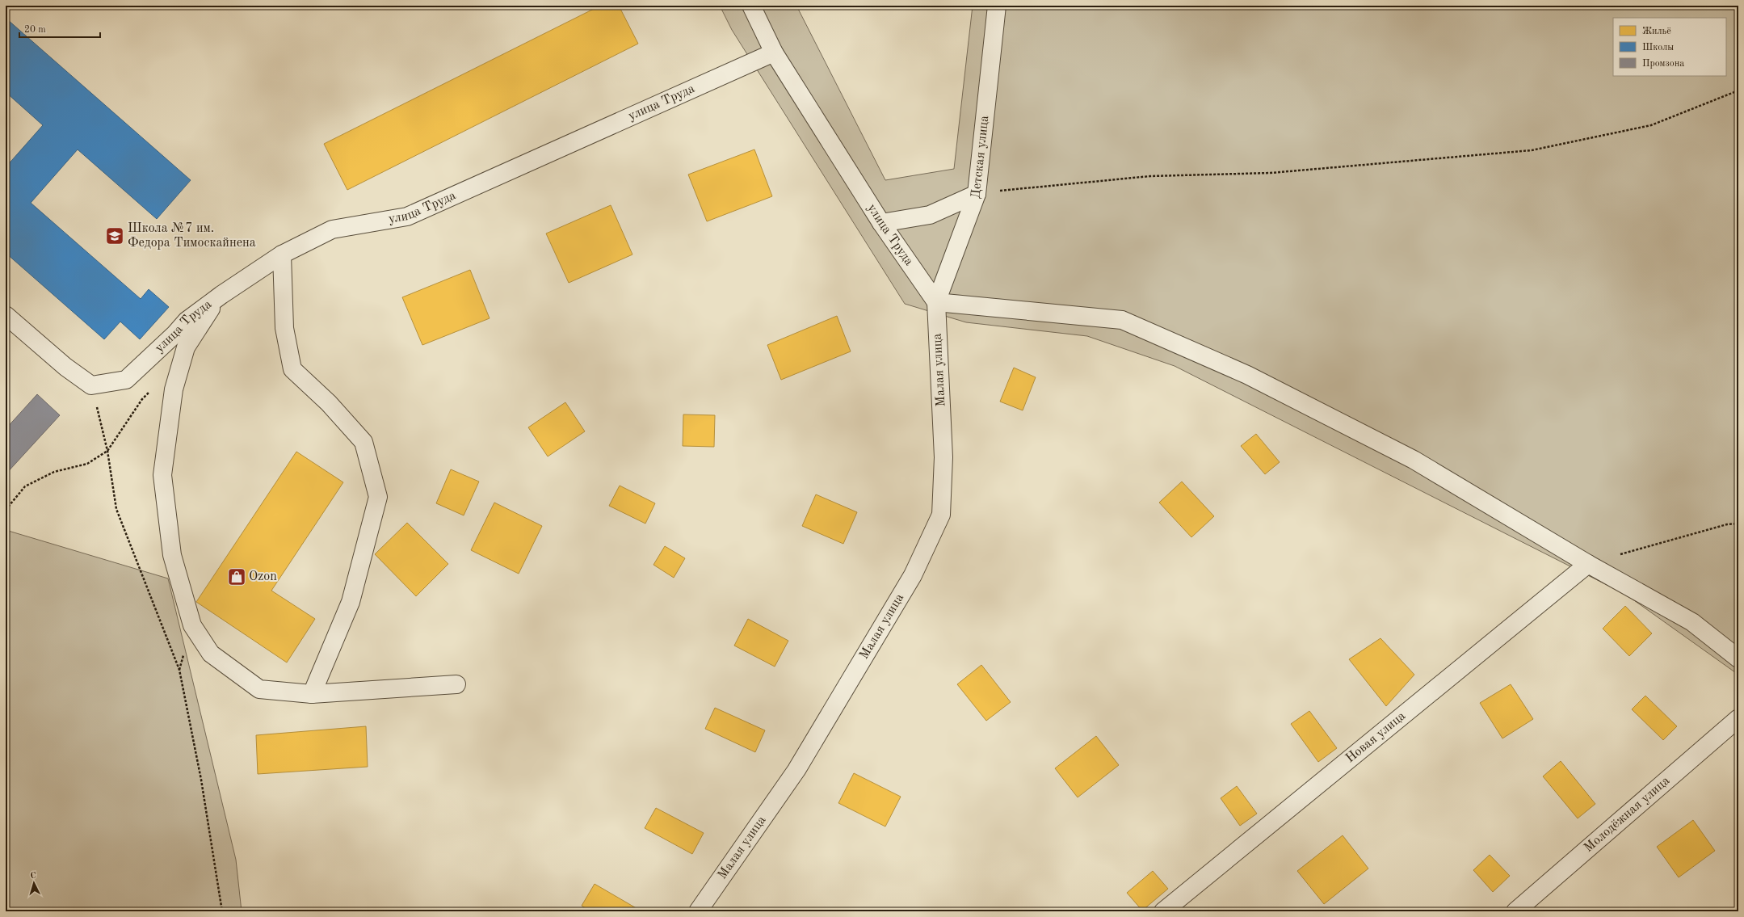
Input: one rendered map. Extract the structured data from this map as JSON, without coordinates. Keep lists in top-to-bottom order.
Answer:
{
  "streets": {
    "street": [
      "улица Труда",
      "Детская улица",
      "Малая улица",
      "Новая улица",
      "Молодёжная улица"
    ]
  },
  "crossings": [
    ["улица Труда", "Детская улица"],
    ["улица Труда", "Малая улица"],
    ["Детская улица", "Малая улица"]
  ],
  "places": {
    "school or university": ["Школа №7 им. Федора Тимоскайнена"],
    "shop": ["Ozon"]
  },
  "legend": ["Жильё", "Школы", "Промзона"],
  "scale_bar": "20 m",
  "north": "top"
}
